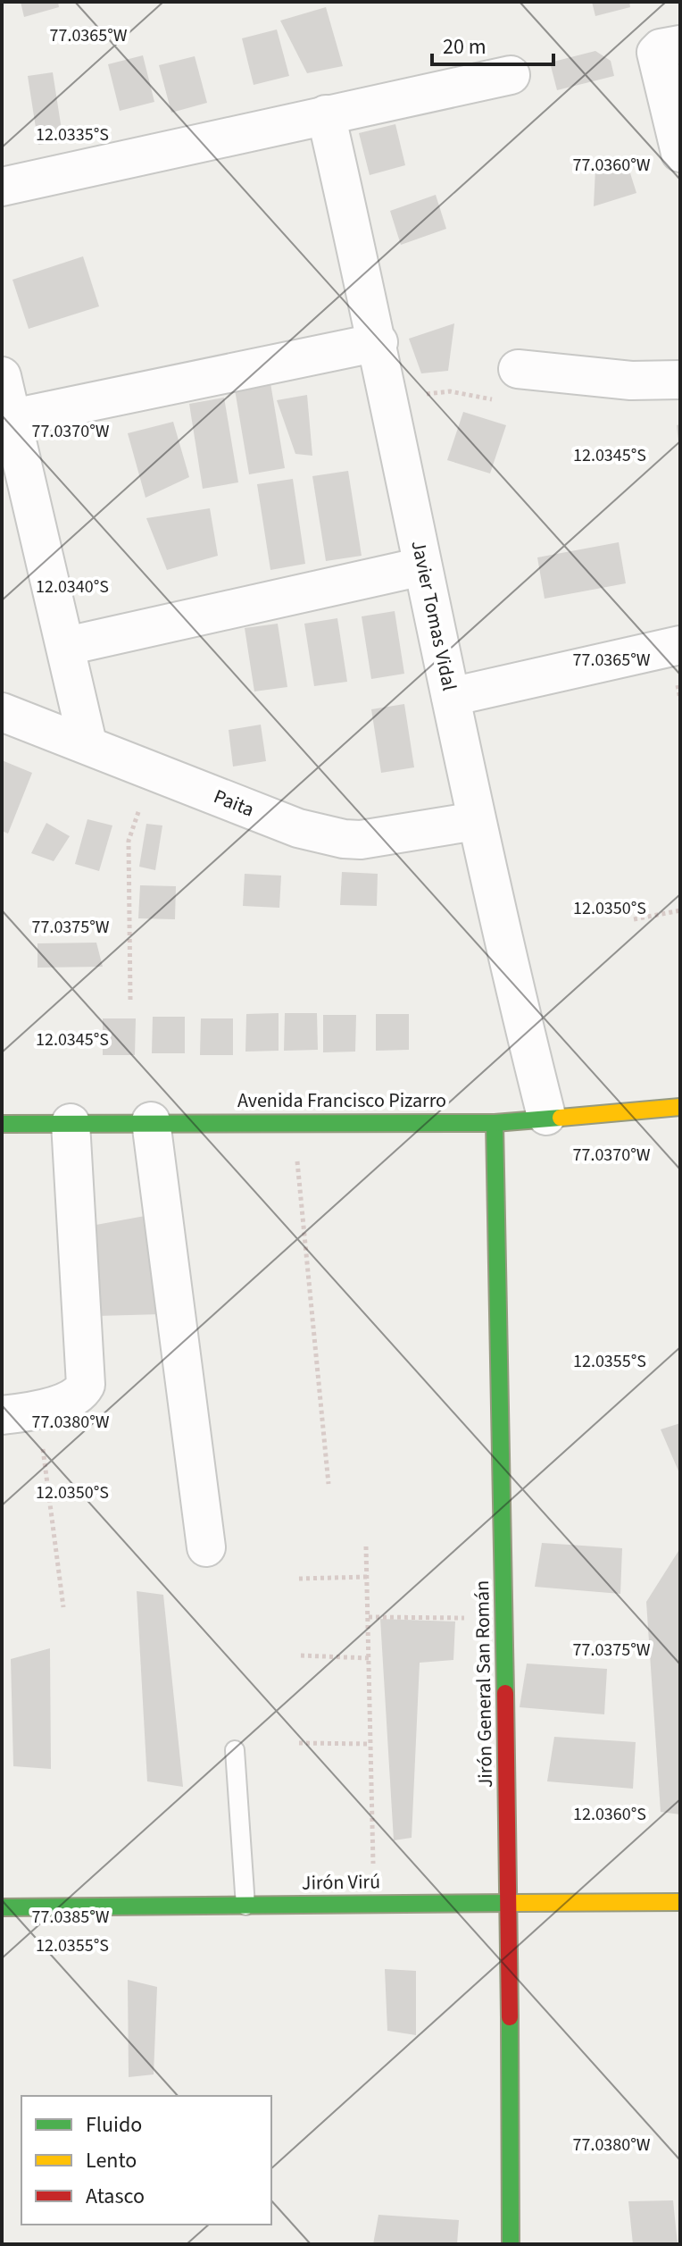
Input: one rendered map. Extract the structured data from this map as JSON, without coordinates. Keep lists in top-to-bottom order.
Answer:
{
  "streets": {
    "main road": ["Avenida Francisco Pizarro", "Jirón General San Román", "Jirón Virú"],
    "street": ["Javier Tomas Vidal", "Paita"]
  },
  "crossings": [
    ["Javier Tomas Vidal", "Paita"],
    ["Javier Tomas Vidal", "Avenida Francisco Pizarro"],
    ["Avenida Francisco Pizarro", "Jirón General San Román"],
    ["Jirón General San Román", "Jirón Virú"]
  ],
  "legend": ["Fluido", "Lento", "Atasco"],
  "scale_bar": "20 m",
  "coordinates": [
    "77.0365°W",
    "12.0335°S",
    "77.0360°W",
    "77.0370°W",
    "12.0345°S",
    "12.0340°S",
    "12.0350°S",
    "77.0375°W",
    "12.0355°S",
    "77.0380°W",
    "12.0360°S",
    "77.0385°W"
  ]
}
